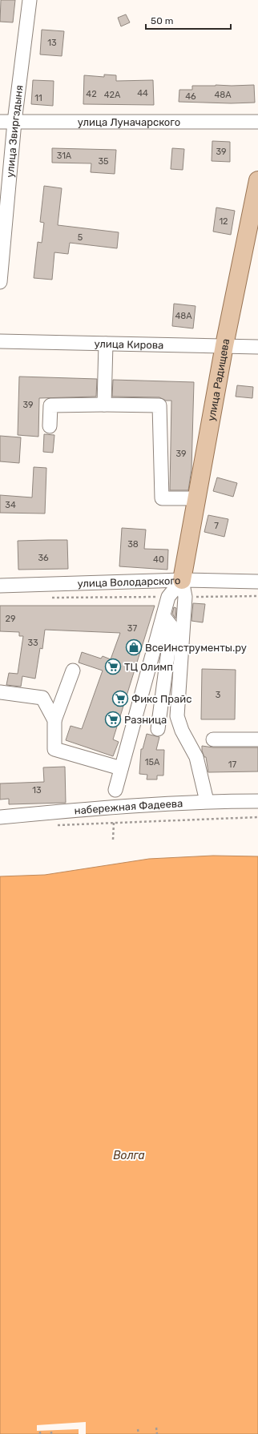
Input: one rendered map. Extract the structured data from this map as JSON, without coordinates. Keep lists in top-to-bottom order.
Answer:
{
  "streets": {
    "main road": ["улица Радищева"],
    "street": [
      "улица Луначарского",
      "улица Звиргздыня",
      "улица Кирова",
      "улица Володарского",
      "набережная Фадеева"
    ]
  },
  "crossings": [
    ["улица Луначарского", "улица Звиргздыня"],
    ["улица Кирова", "улица Радищева"],
    ["улица Радищева", "улица Володарского"]
  ],
  "water": ["Волга"],
  "places": {
    "shop": ["ВсеИнструменты.ру"],
    "supermarket": ["ТЦ Олимп", "Фикс Прайс", "Разница"]
  },
  "house_numbers": [
    "13",
    "44",
    "42",
    "42А",
    "48А",
    "46",
    "11",
    "39",
    "31А",
    "35",
    "12",
    "5",
    "48А",
    "39",
    "39",
    "34",
    "7",
    "38",
    "36",
    "40",
    "29",
    "37",
    "33",
    "3",
    "15А",
    "17",
    "13"
  ],
  "scale_bar": "50 m"
}
